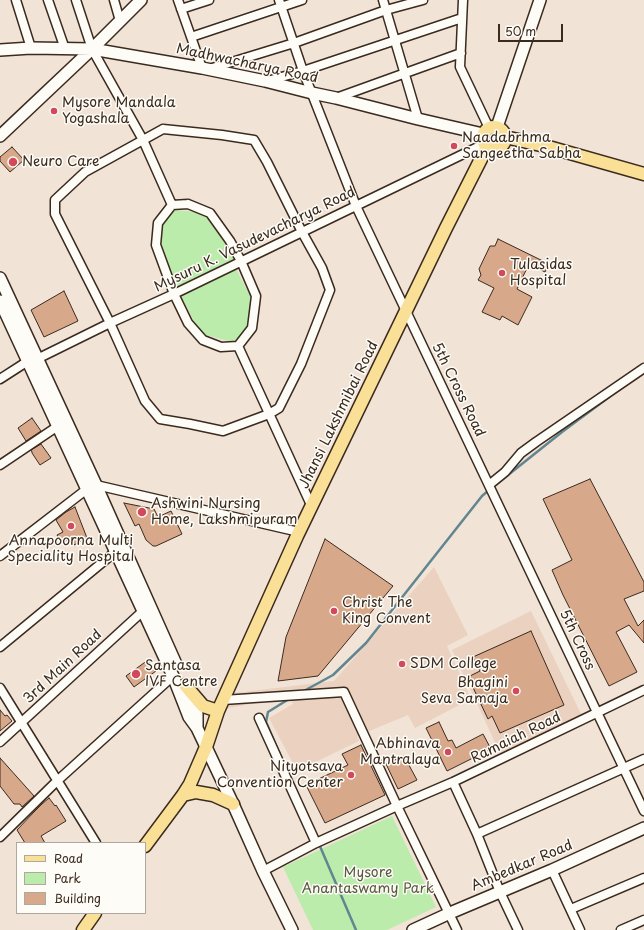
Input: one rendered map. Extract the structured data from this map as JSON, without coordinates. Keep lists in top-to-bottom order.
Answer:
{
  "streets": {
    "main road": ["Jhansi Lakshmibai Road"],
    "street": [
      "Madhwacharya Road",
      "Mysuru K. Vasudevacharya Road",
      "5th Cross Road",
      "5th Cross",
      "3rd Main Road",
      "Ramaiah Road",
      "Ambedkar Road"
    ]
  },
  "crossings": [
    ["Madhwacharya Road", "Mysuru K. Vasudevacharya Road"],
    ["Madhwacharya Road", "5th Cross Road"],
    ["Madhwacharya Road", "Jhansi Lakshmibai Road"],
    ["Mysuru K. Vasudevacharya Road", "5th Cross Road"],
    ["Mysuru K. Vasudevacharya Road", "Jhansi Lakshmibai Road"],
    ["5th Cross Road", "Jhansi Lakshmibai Road"],
    ["5th Cross Road", "5th Cross"],
    ["5th Cross", "Ramaiah Road"]
  ],
  "parks": ["Mysore Anantaswamy Park"],
  "places": [
    "Mysore Mandala Yogashala",
    "Naadabrhma Sangeetha Sabha",
    "Neuro Care",
    "Tulasidas Hospital",
    "Ashwini Nursing Home, Lakshmipuram",
    "Annapoorna Multi Speciality Hospital",
    "Christ The King Convent",
    "SDM College",
    "Santasa IVF Centre",
    "Bhagini Seva Samaja",
    "Abhinava Mantralaya",
    "Nityotsava Convention Center"
  ],
  "legend": ["Road", "Park", "Building"],
  "scale_bar": "50 m"
}
